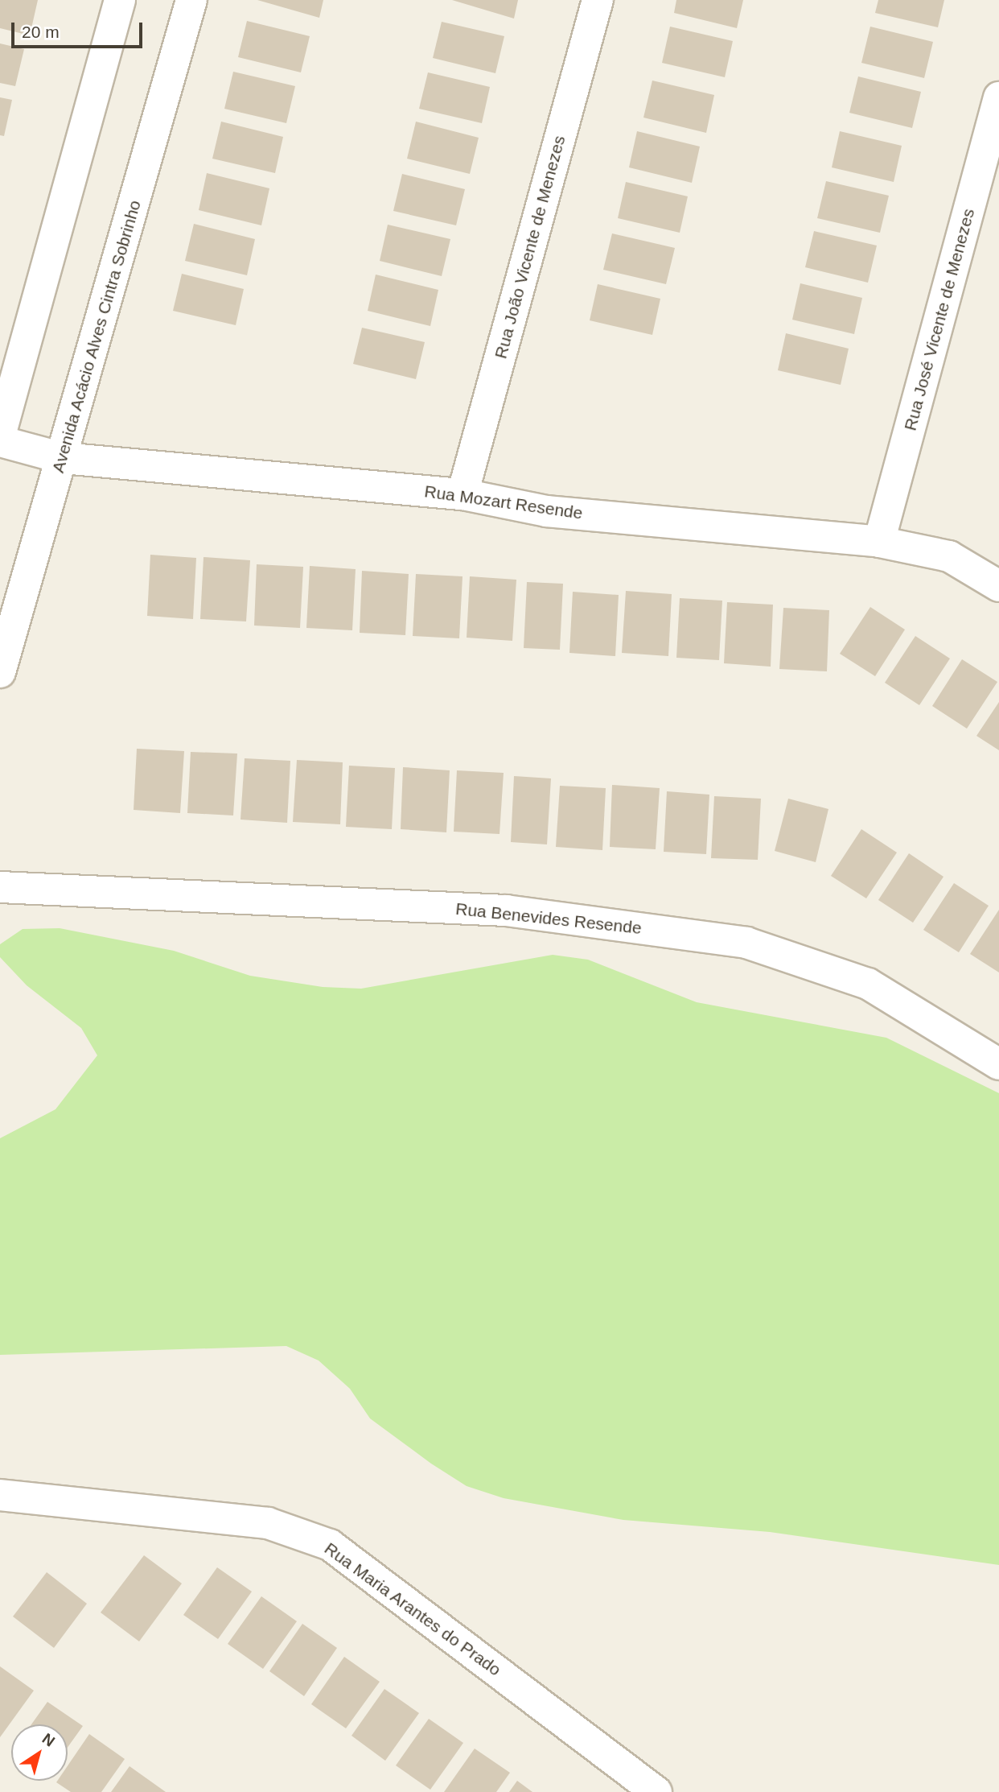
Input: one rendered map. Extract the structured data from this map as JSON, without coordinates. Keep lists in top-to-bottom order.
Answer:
{
  "streets": {
    "street": [
      "Rua João Vicente de Menezes",
      "Rua José Vicente de Menezes",
      "Avenida Acácio Alves Cintra Sobrinho",
      "Rua Mozart Resende",
      "Rua Benevides Resende",
      "Rua Maria Arantes do Prado"
    ]
  },
  "crossings": [
    ["Rua João Vicente de Menezes", "Rua Mozart Resende"],
    ["Rua José Vicente de Menezes", "Rua Mozart Resende"],
    ["Avenida Acácio Alves Cintra Sobrinho", "Rua Mozart Resende"]
  ],
  "scale_bar": "20 m",
  "north": "top right"
}
